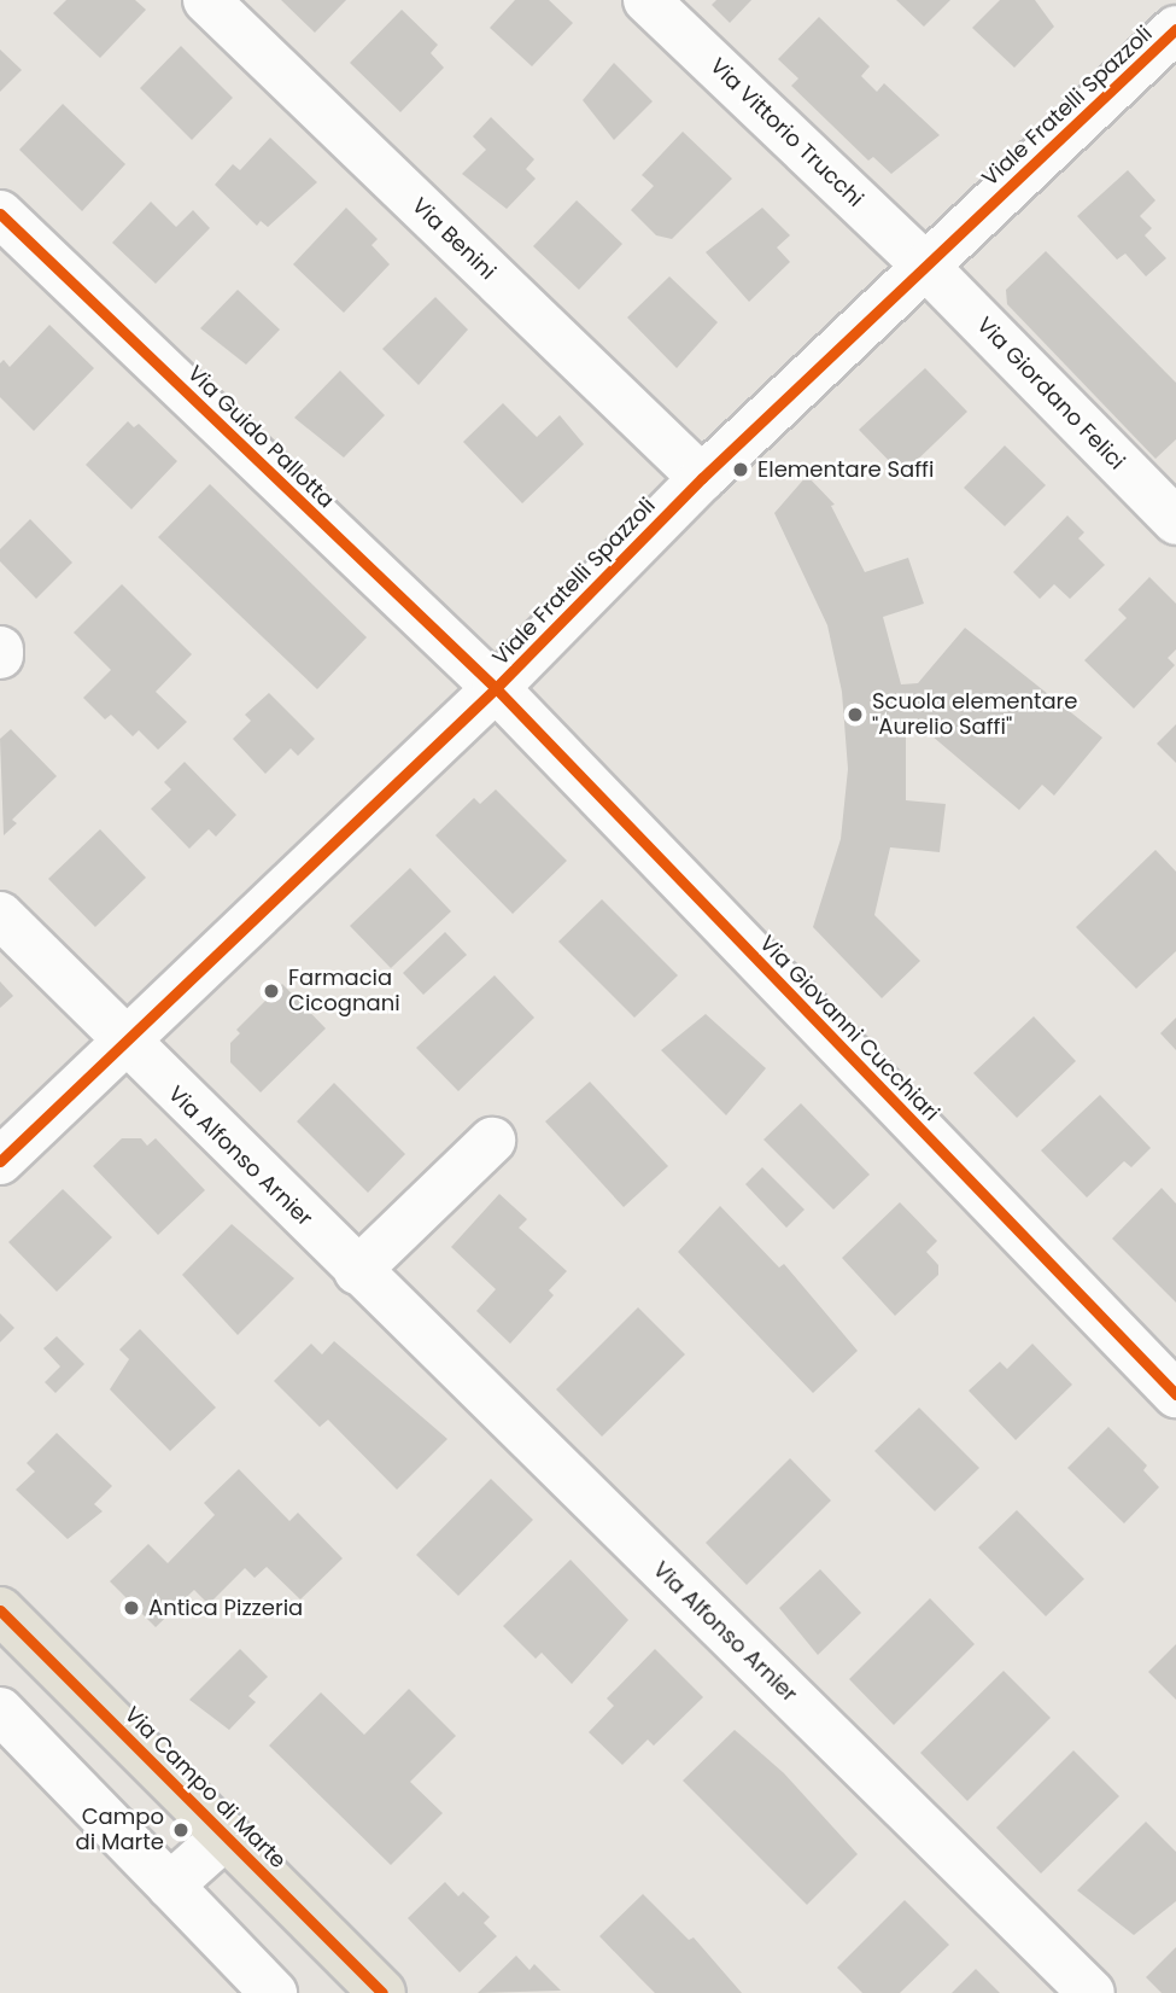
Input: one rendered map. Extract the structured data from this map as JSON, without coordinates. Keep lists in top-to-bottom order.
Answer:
{
  "streets": {
    "main road": ["Via Campo di Marte"],
    "street": [
      "Viale Fratelli Spazzoli",
      "Via Vittorio Trucchi",
      "Via Benini",
      "Via Giordano Felici",
      "Via Guido Pallotta",
      "Via Giovanni Cucchiari",
      "Via Alfonso Arnier"
    ]
  },
  "crossings": [
    ["Viale Fratelli Spazzoli", "Via Vittorio Trucchi"],
    ["Viale Fratelli Spazzoli", "Via Benini"],
    ["Viale Fratelli Spazzoli", "Via Giordano Felici"],
    ["Viale Fratelli Spazzoli", "Via Guido Pallotta"],
    ["Viale Fratelli Spazzoli", "Via Giovanni Cucchiari"],
    ["Viale Fratelli Spazzoli", "Via Alfonso Arnier"],
    ["Via Vittorio Trucchi", "Via Giordano Felici"],
    ["Via Guido Pallotta", "Via Giovanni Cucchiari"]
  ],
  "places": [
    "Elementare Saffi",
    "Scuola elementare \"Aurelio Saffi\"",
    "Farmacia Cicognani",
    "Antica Pizzeria",
    "Campo di Marte"
  ]
}
